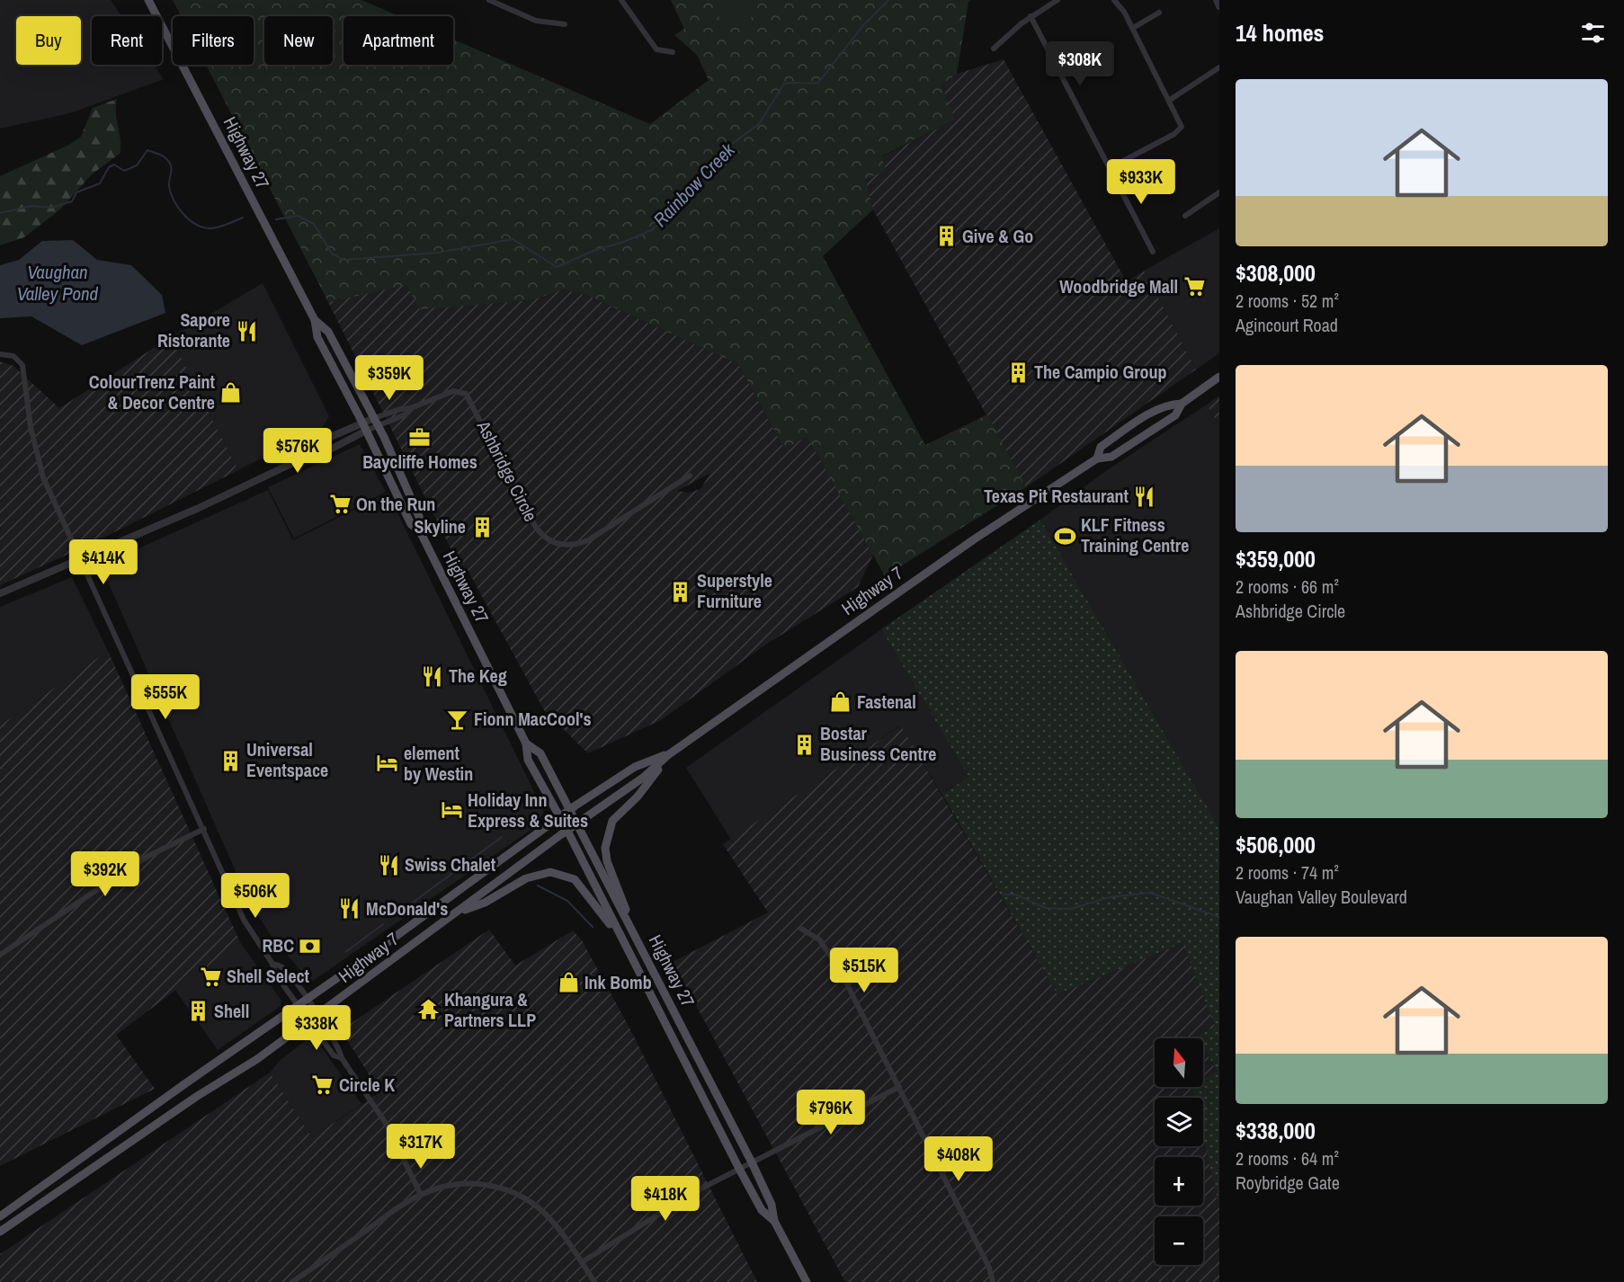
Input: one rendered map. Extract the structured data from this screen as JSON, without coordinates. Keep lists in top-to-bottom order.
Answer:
{
  "streets": {
    "main road": ["Highway 27", "Highway 7"],
    "street": ["Ashbridge Circle"]
  },
  "crossings": [
    ["Highway 27", "Ashbridge Circle"],
    ["Highway 27", "Highway 7"]
  ],
  "water": ["Rainbow Creek", "Vaughan Valley Pond"],
  "places": {
    "building": [
      "Give & Go",
      "The Campio Group",
      "Skyline",
      "Superstyle Furniture",
      "Bostar Business Centre",
      "Universal Eventspace",
      "Shell"
    ],
    "supermarket": [
      "Woodbridge Mall",
      "On the Run",
      "Shell Select",
      "Circle K"
    ],
    "restaurant": [
      "Sapore Ristorante",
      "Texas Pit Restaurant",
      "The Keg",
      "Swiss Chalet",
      "McDonald's"
    ],
    "shop": ["ColourTrenz Paint & Decor Centre", "Fastenal", "Ink Bomb"],
    "office": ["Baycliffe Homes"],
    "sports": ["KLF Fitness Training Centre"],
    "bar": ["Fionn MacCool's"],
    "hotel": ["element by Westin", "Holiday Inn Express & Suites"],
    "bank": ["RBC"],
    "temple": ["Khangura & Partners LLP"]
  },
  "north": "top",
  "page": {
    "heading": "14 homes",
    "chip": [
      "Buy",
      "Rent",
      "Filters",
      "New",
      "Apartment"
    ],
    "price": [
      "$308K",
      "$933K",
      "$359K",
      "$576K",
      "$414K",
      "$555K",
      "$392K",
      "$506K",
      "$515K",
      "$338K",
      "$796K",
      "$317K",
      "$408K",
      "$418K"
    ],
    "list": [
      {
        "name": "$308,000",
        "note": "2 rooms · 52 m² · Agincourt Road"
      },
      {
        "name": "$359,000",
        "note": "2 rooms · 66 m² · Ashbridge Circle"
      },
      {
        "name": "$506,000",
        "note": "2 rooms · 74 m² · Vaughan Valley Boulevard"
      },
      {
        "name": "$338,000",
        "note": "2 rooms · 64 m² · Roybridge Gate"
      }
    ],
    "map_buttons": ["+", "−"]
  }
}
